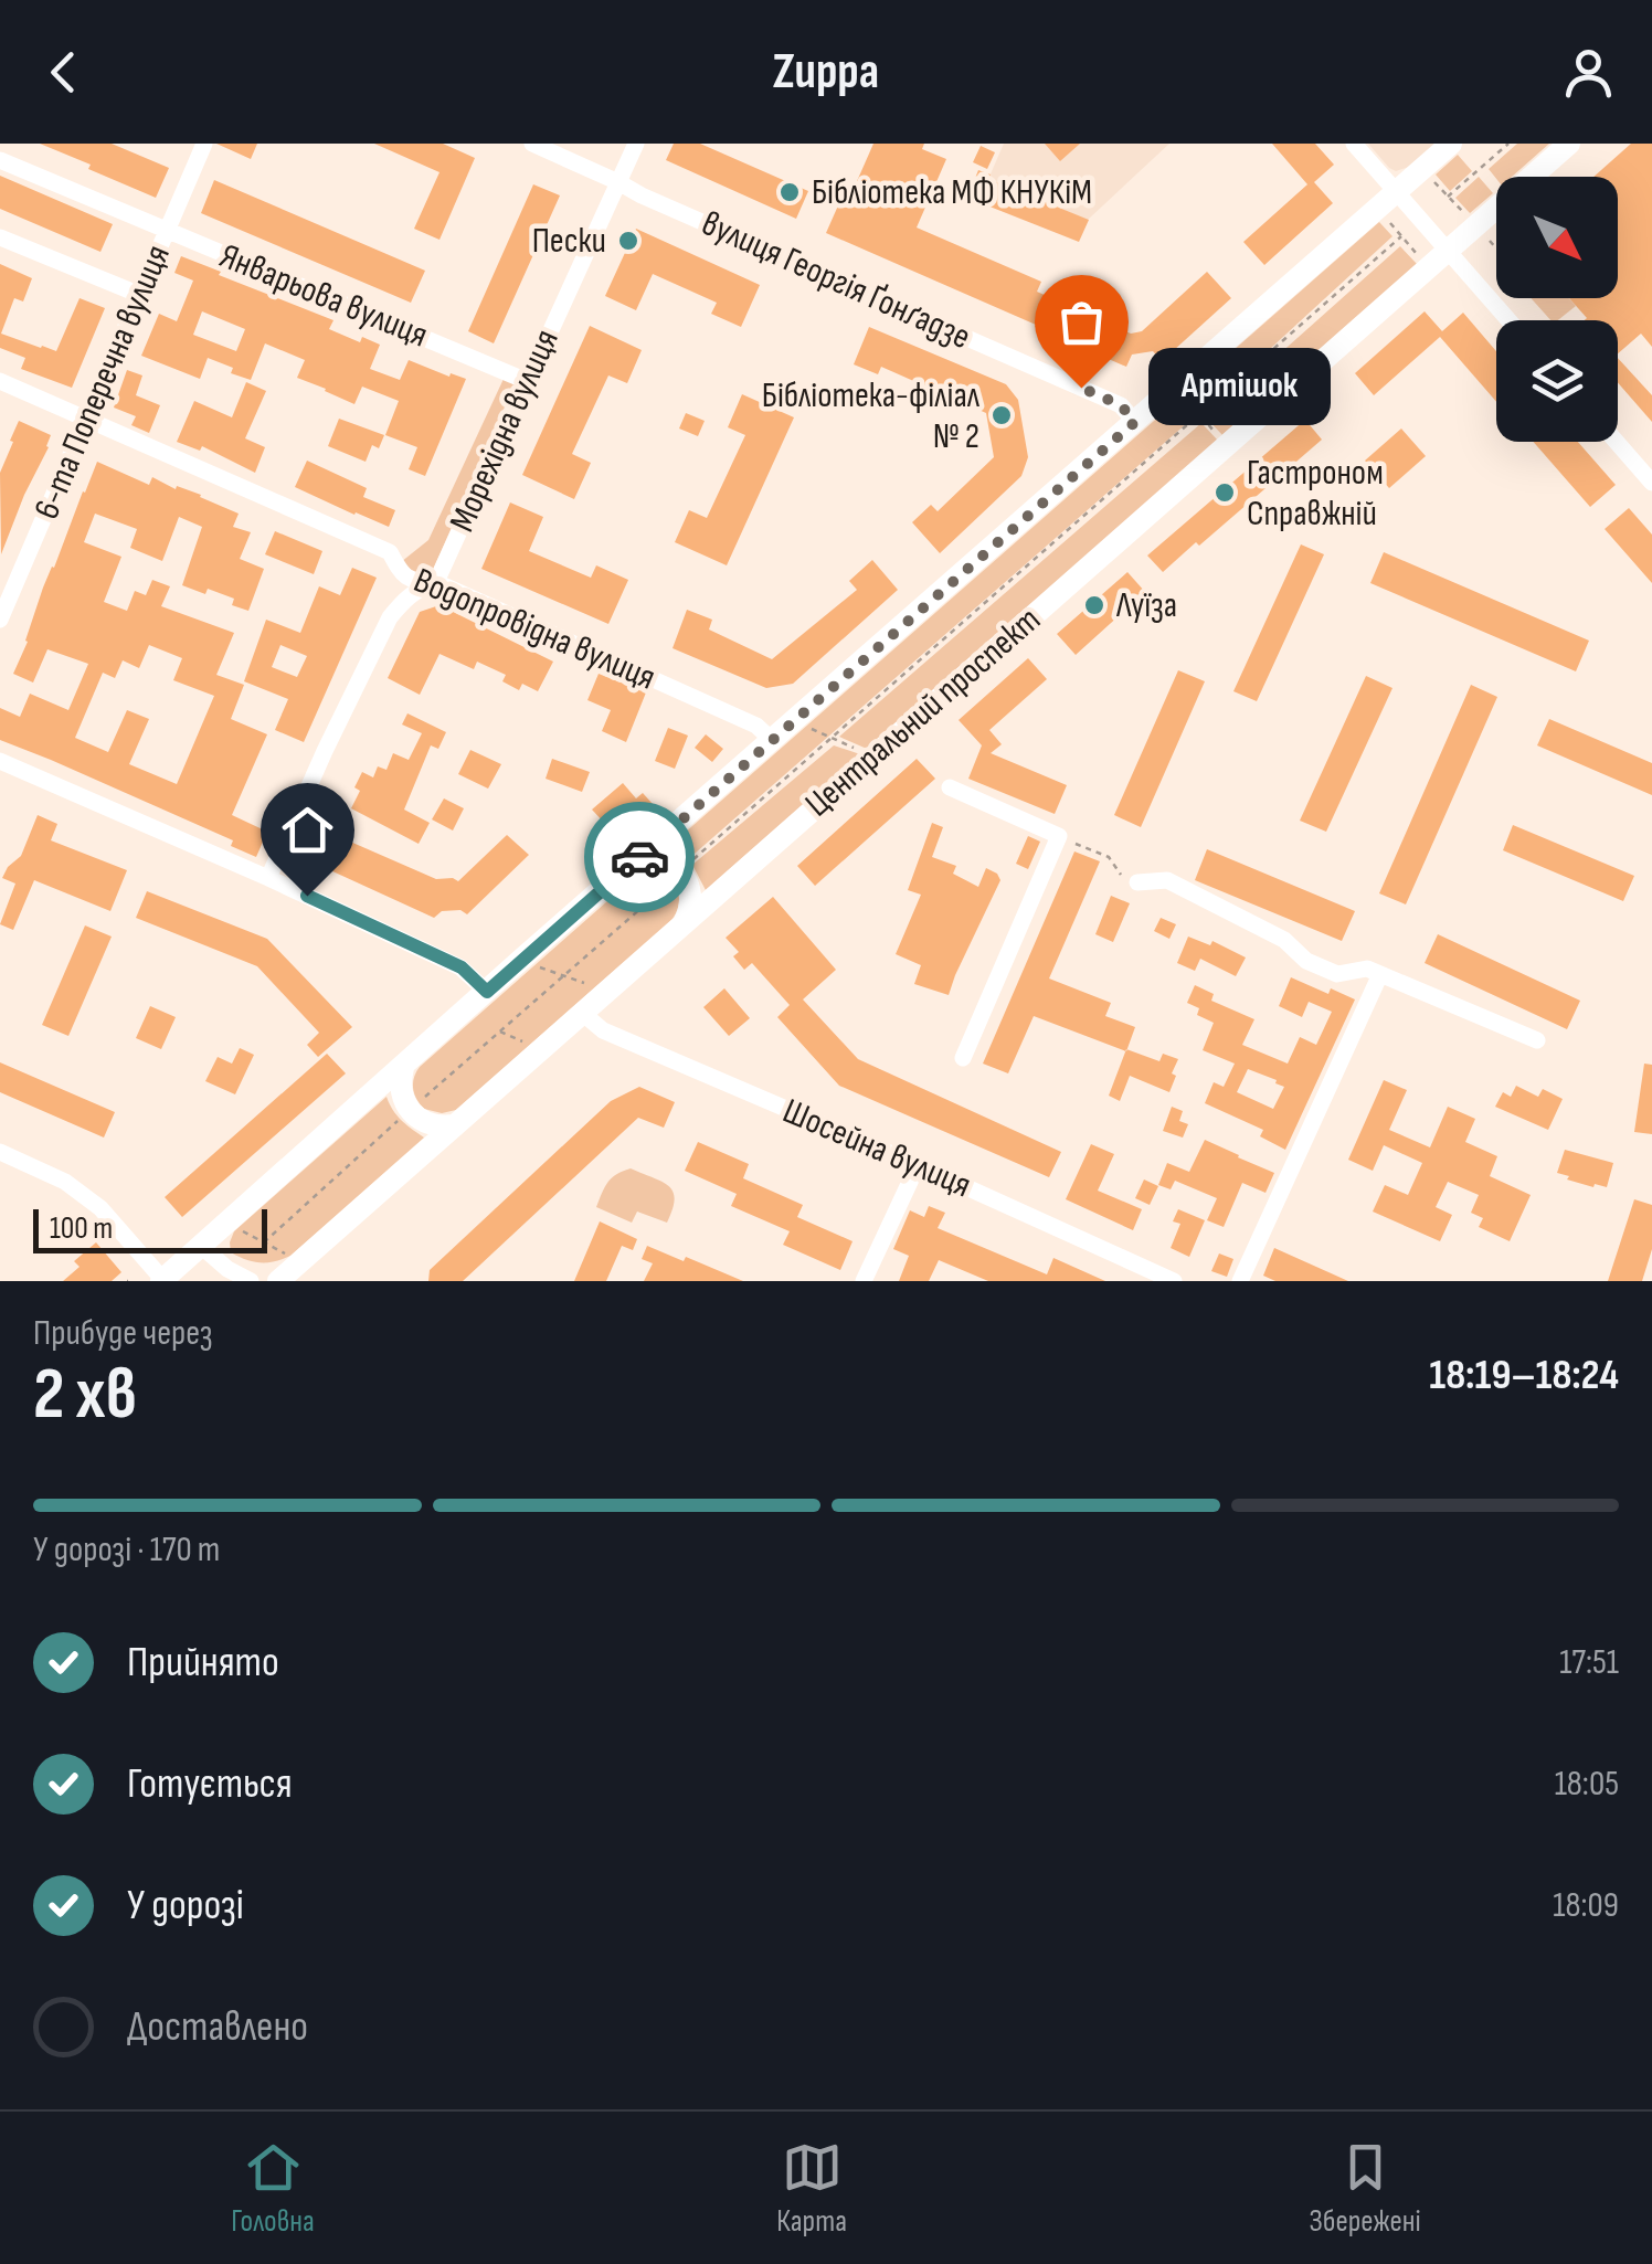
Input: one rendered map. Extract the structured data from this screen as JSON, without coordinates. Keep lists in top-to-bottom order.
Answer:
{
  "streets": {
    "main road": ["Центральний проспект"],
    "street": [
      "вулиця Георгія Ґонґадзе",
      "Январьова вулиця",
      "6-та Поперечна вулиця",
      "Морехідна вулиця",
      "Водопровідна вулиця",
      "Шосейна вулиця"
    ]
  },
  "crossings": [
    ["вулиця Георгія Ґонґадзе", "Морехідна вулиця"],
    ["Январьова вулиця", "6-та Поперечна вулиця"],
    ["Январьова вулиця", "Морехідна вулиця"],
    ["6-та Поперечна вулиця", "Водопровідна вулиця"],
    ["Морехідна вулиця", "Водопровідна вулиця"],
    ["Центральний проспект", "Шосейна вулиця"]
  ],
  "places": [
    "Бібліотека МФ КНУКіМ",
    "Пески",
    "Артішок",
    "Бібліотека-філіал № 2",
    "Гастроном Справжній",
    "Луїза"
  ],
  "scale_bar": "100 m",
  "north": "bottom right",
  "page": {
    "header": "Zuppa",
    "bubble": "Артішок",
    "scale": "100 m",
    "heading": ["2 хв", "Прибуде через", "18:19–18:24"],
    "bar": "У дорозі · 170 m",
    "list": [
      ["Прийнято", "17:51"],
      ["Готується", "18:05"],
      ["У дорозі", "18:09"],
      "Доставлено"
    ],
    "tabs": ["Головна", "Карта", "Збережені"]
  }
}
